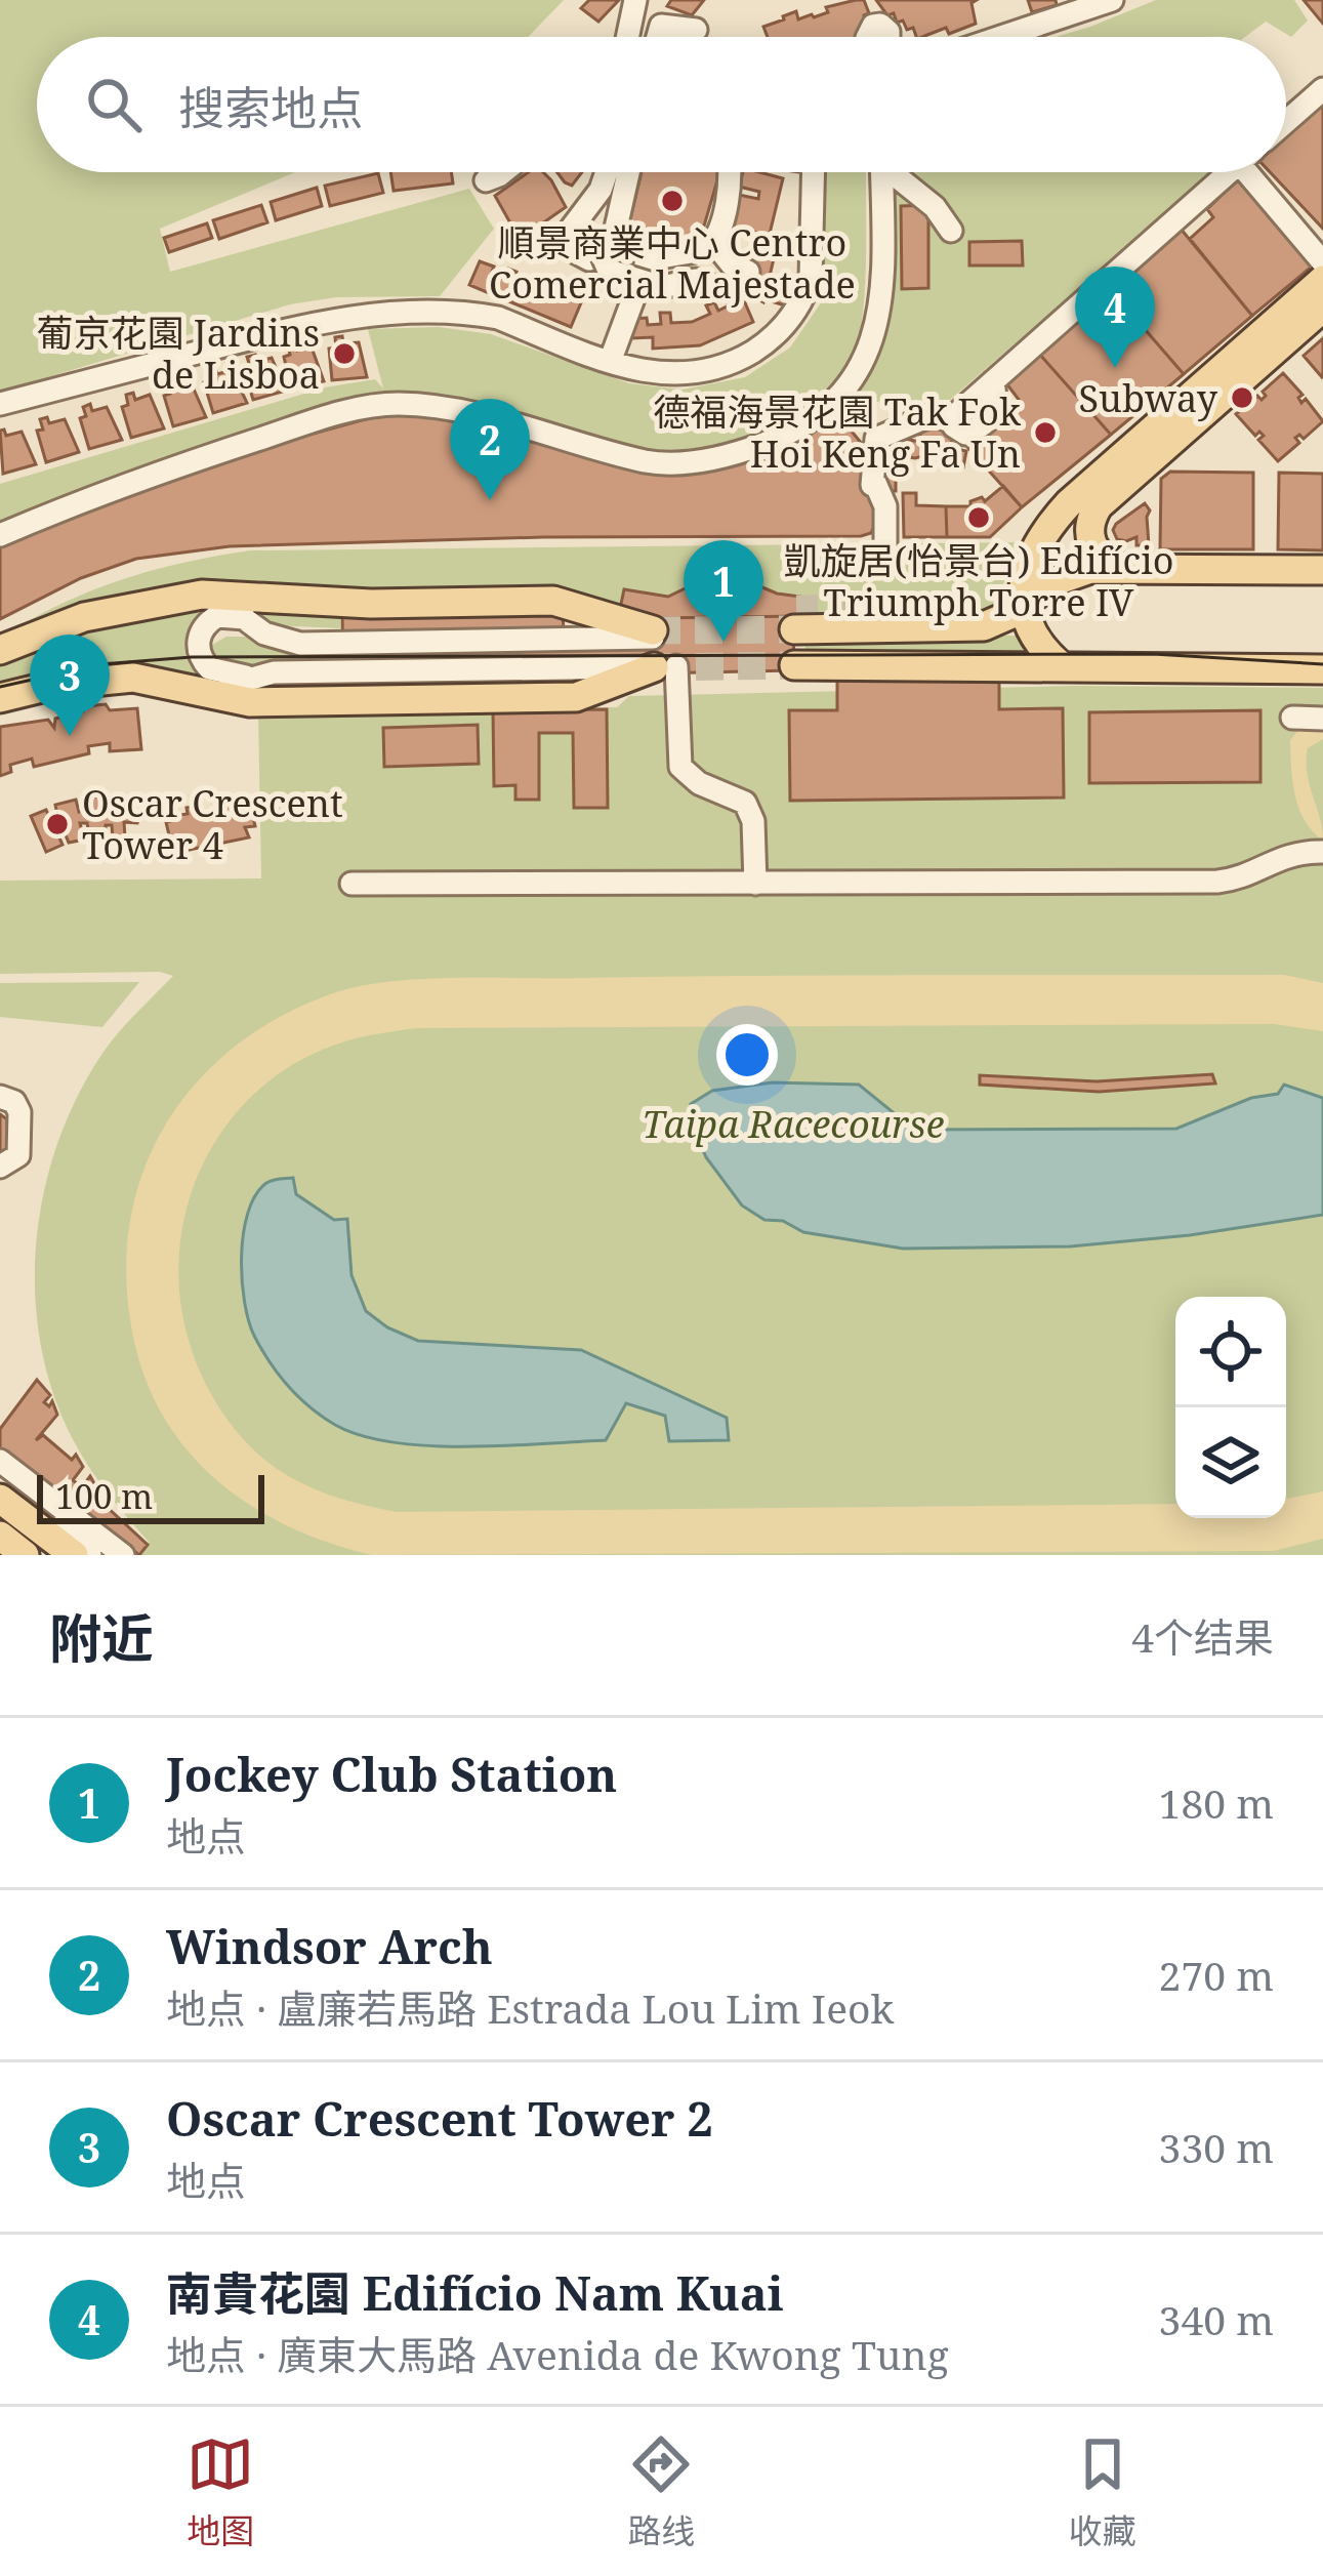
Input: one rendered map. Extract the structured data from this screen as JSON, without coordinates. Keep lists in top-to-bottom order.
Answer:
{
  "parks": ["Taipa Racecourse"],
  "places": [
    "順景商業中心 Centro Comercial Majestade",
    "葡京花園 Jardins de Lisboa",
    "Subway",
    "德福海景花園 Tak Fok Hoi Keng Fa Un",
    "凱旋居(怡景台) Edifício Triumph Torre IV",
    "Oscar Crescent Tower 4"
  ],
  "scale_bar": "100 m",
  "page": {
    "search": "搜索地点",
    "pins": [
      "4",
      "2",
      "1",
      "3"
    ],
    "scale": "100 m",
    "heading": ["附近", "4个结果"],
    "list": [
      {
        "mark": "1",
        "name": "Jockey Club Station",
        "note": "地点",
        "value": "180 m"
      },
      {
        "mark": "2",
        "name": "Windsor Arch",
        "note": "地点 · 盧廉若馬路 Estrada Lou Lim Ieok",
        "value": "270 m"
      },
      {
        "mark": "3",
        "name": "Oscar Crescent Tower 2",
        "note": "地点",
        "value": "330 m"
      },
      {
        "mark": "4",
        "name": "南貴花園 Edifício Nam Kuai",
        "note": "地点 · 廣東大馬路 Avenida de Kwong Tung",
        "value": "340 m"
      }
    ],
    "nav": ["地图", "路线", "收藏"]
  }
}
